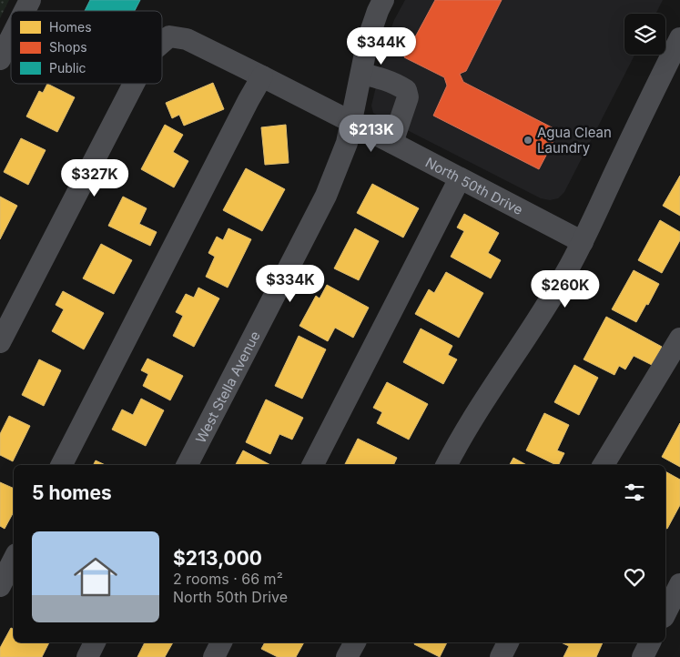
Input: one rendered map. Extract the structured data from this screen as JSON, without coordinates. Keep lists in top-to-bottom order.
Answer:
{
  "streets": {
    "street": ["North 50th Drive", "West Stella Avenue"]
  },
  "crossings": [
    ["North 50th Drive", "West Stella Avenue"]
  ],
  "places": ["Agua Clean Laundry"],
  "legend": ["Homes", "Shops", "Public"],
  "page": {
    "price": [
      "$344K",
      "$213K",
      "$327K",
      "$334K",
      "$260K"
    ],
    "heading": "5 homes",
    "list": [
      {
        "name": "$213,000",
        "note": "2 rooms · 66 m² · North 50th Drive"
      }
    ]
  }
}
